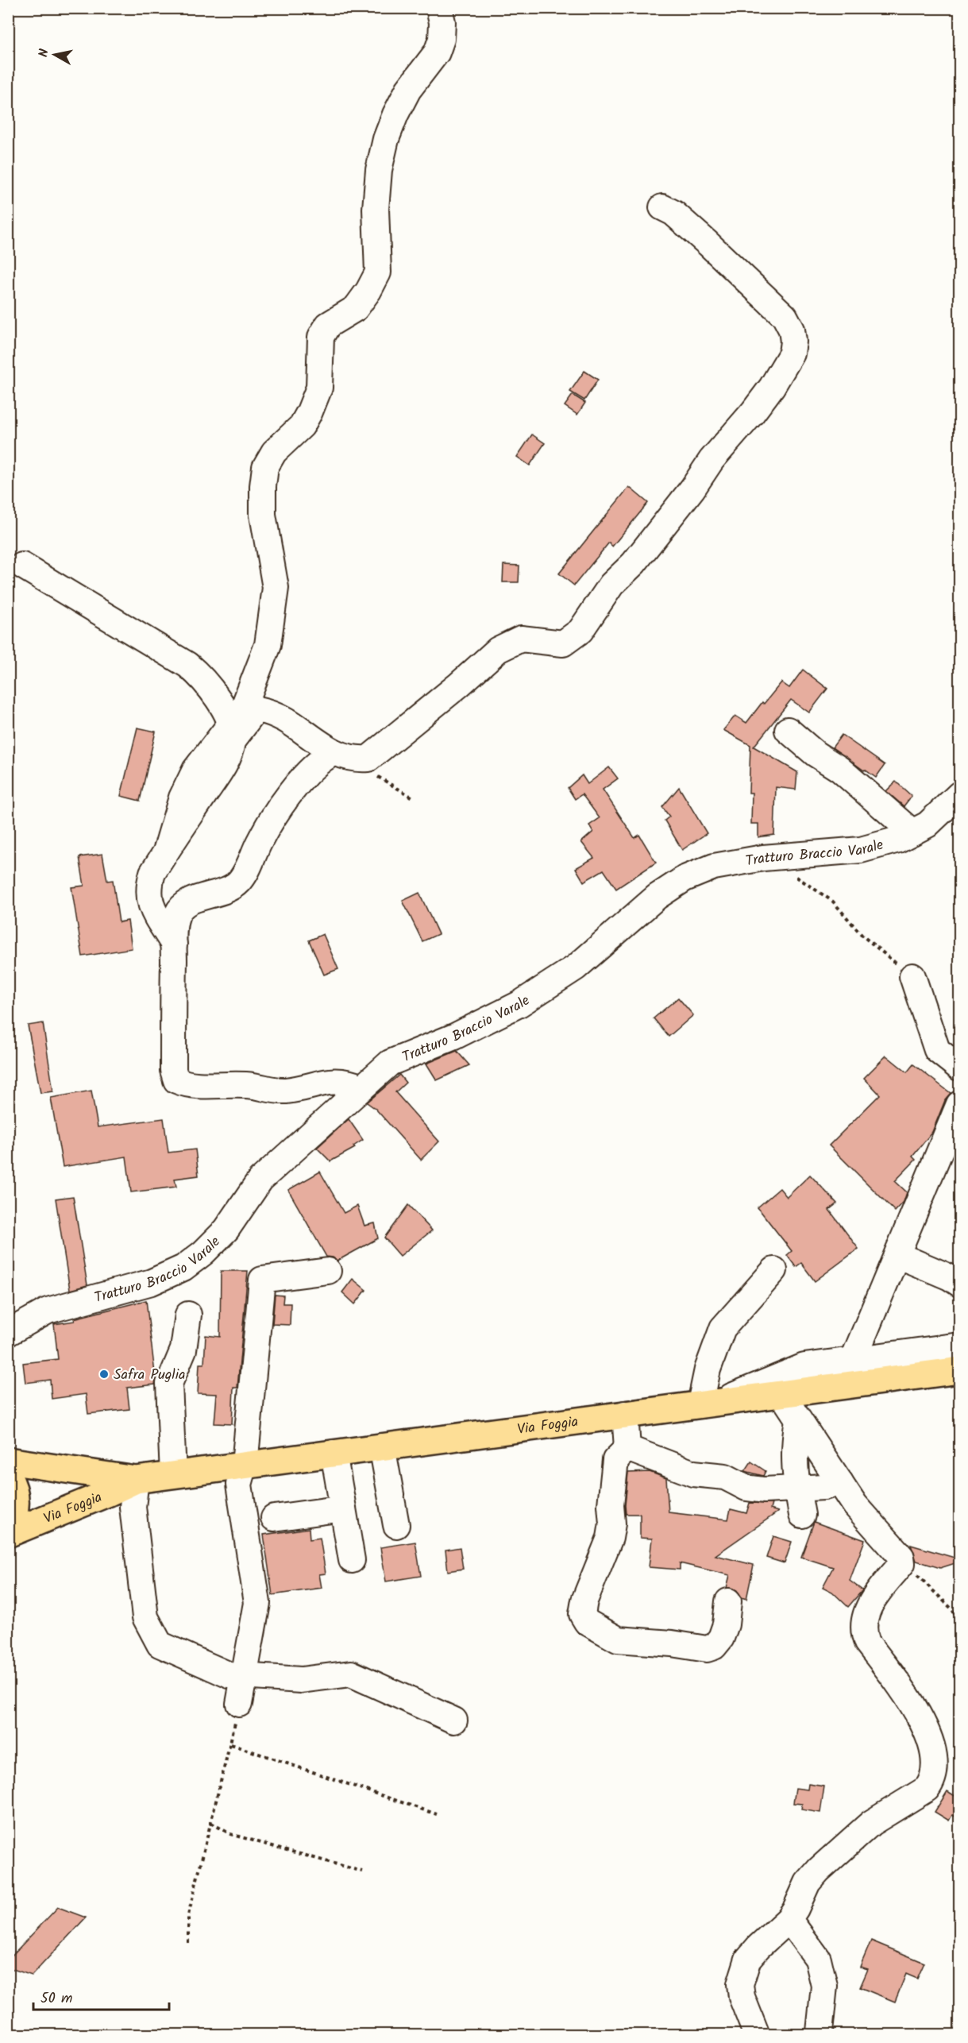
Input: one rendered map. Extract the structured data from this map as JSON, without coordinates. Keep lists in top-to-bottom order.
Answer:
{
  "streets": {
    "main road": ["Via Foggia"],
    "street": ["Tratturo Braccio Varale"]
  },
  "places": ["Safra Puglia"],
  "scale_bar": "50 m",
  "north": "left"
}
